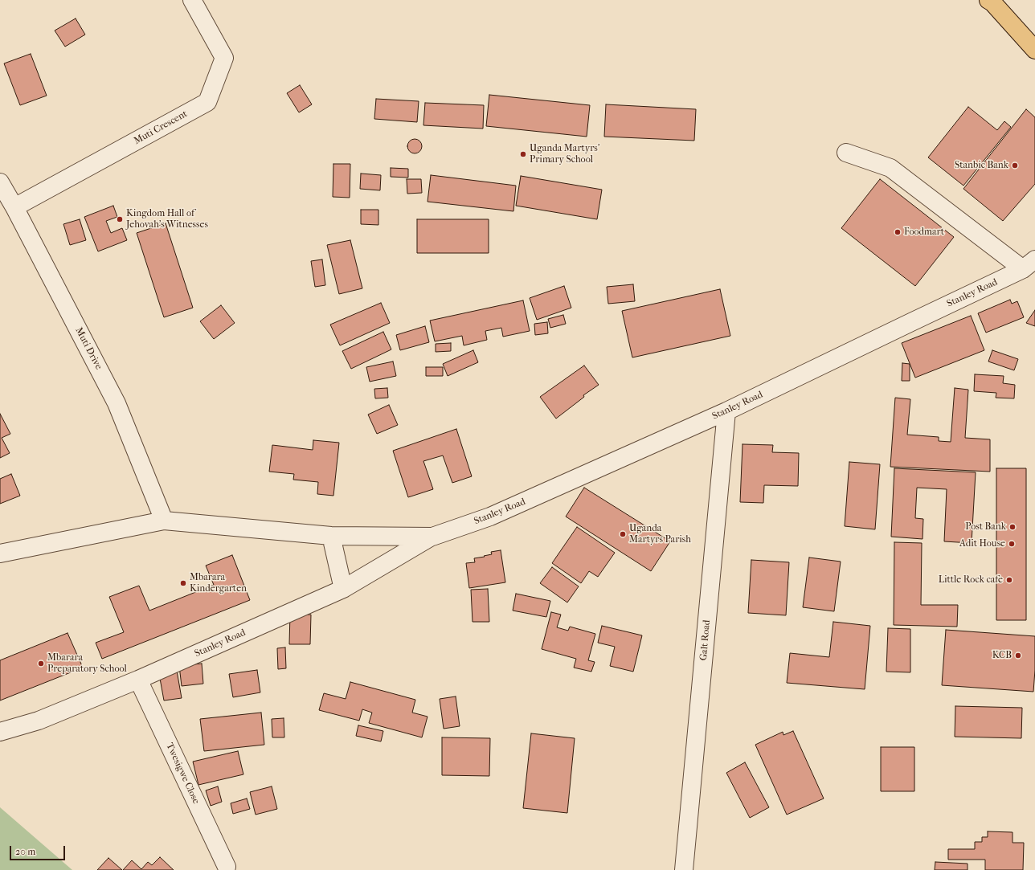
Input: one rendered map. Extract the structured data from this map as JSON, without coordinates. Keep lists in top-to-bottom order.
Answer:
{
  "streets": {
    "street": [
      "Muti Crescent",
      "Stanley Road",
      "Muti Drive",
      "Galt Road",
      "Twesigwe Close"
    ]
  },
  "crossings": [
    ["Muti Crescent", "Muti Drive"],
    ["Stanley Road", "Muti Drive"],
    ["Stanley Road", "Galt Road"],
    ["Stanley Road", "Twesigwe Close"]
  ],
  "places": [
    "Uganda Martyrs' Primary School",
    "Stanbic Bank",
    "Kingdom Hall of Jehovah's Witnesses",
    "Foodmart",
    "Post Bank",
    "Uganda Martyrs Parish",
    "Adit House",
    "Little Rock cafe",
    "Mbarara Kindergarten",
    "KCB",
    "Mbarara Preparatory School"
  ],
  "scale_bar": "20 m"
}
